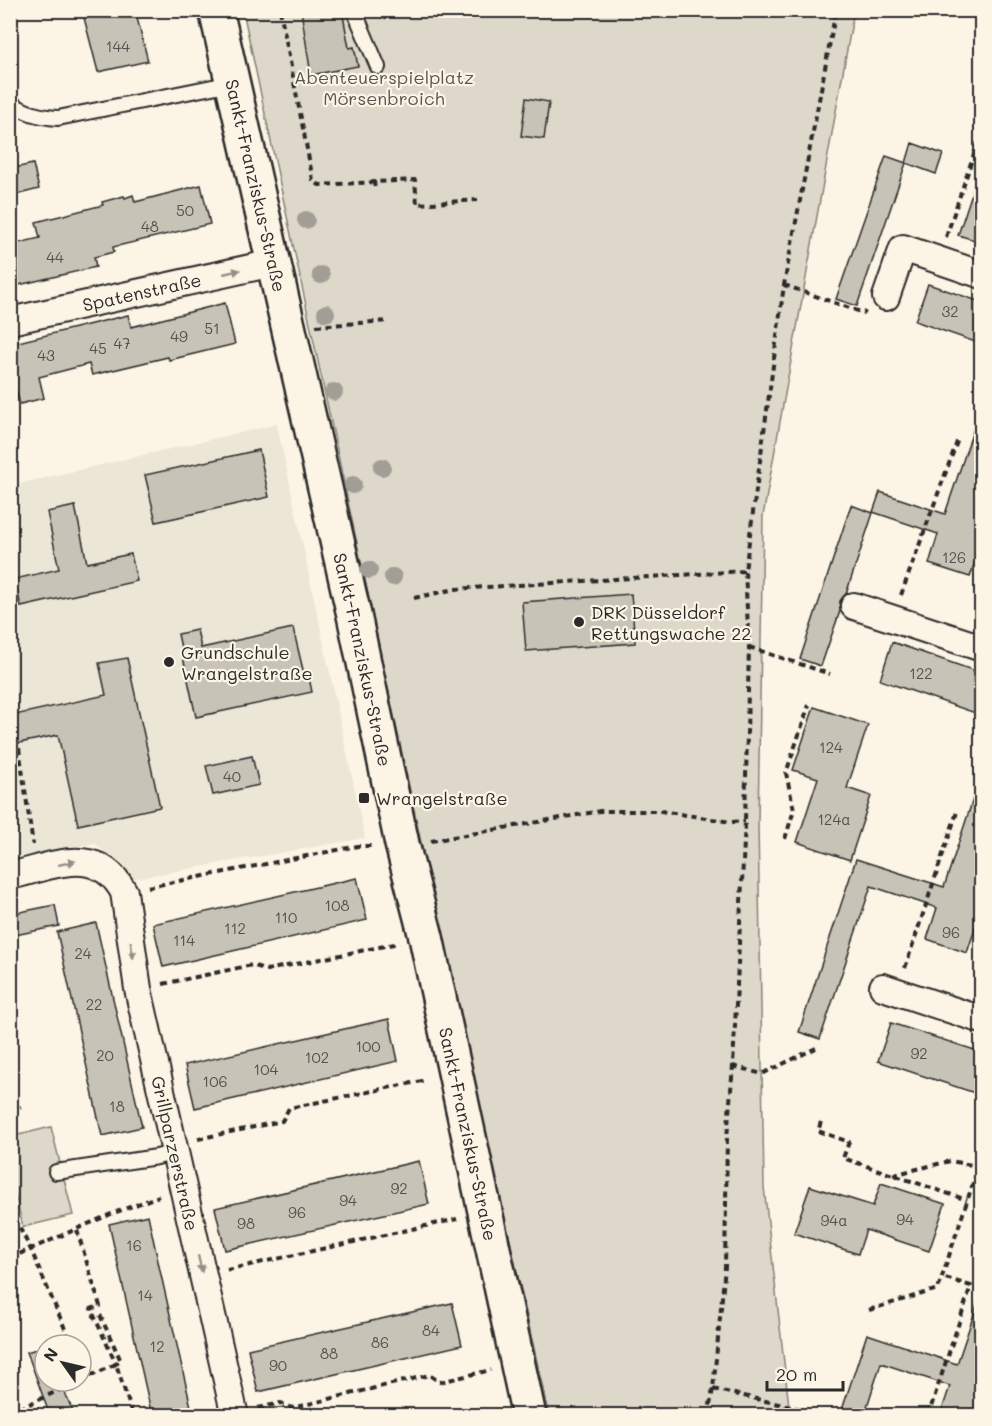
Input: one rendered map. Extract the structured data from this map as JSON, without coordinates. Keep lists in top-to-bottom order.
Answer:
{
  "streets": {
    "main road": ["Sankt-Franziskus-Straße"],
    "street": ["Spatenstraße", "Grillparzerstraße"]
  },
  "crossings": [
    ["Sankt-Franziskus-Straße", "Spatenstraße"]
  ],
  "one_way": ["Spatenstraße"],
  "parks": ["Abenteuerspielplatz Mörsenbroich"],
  "places": {
    "other": ["DRK Düsseldorf Rettungswache 22", "Grundschule Wrangelstraße"],
    "transit": ["Wrangelstraße"]
  },
  "house_numbers": [
    "144",
    "50",
    "48",
    "44",
    "32",
    "51",
    "49",
    "47",
    "45",
    "43",
    "126",
    "122",
    "124",
    "40",
    "124a",
    "108",
    "110",
    "112",
    "96",
    "114",
    "24",
    "22",
    "100",
    "92",
    "20",
    "102",
    "104",
    "106",
    "18",
    "92",
    "94",
    "96",
    "94",
    "94a",
    "98",
    "16",
    "14",
    "84",
    "86",
    "12",
    "88",
    "90"
  ],
  "scale_bar": "20 m",
  "north": "top left"
}
